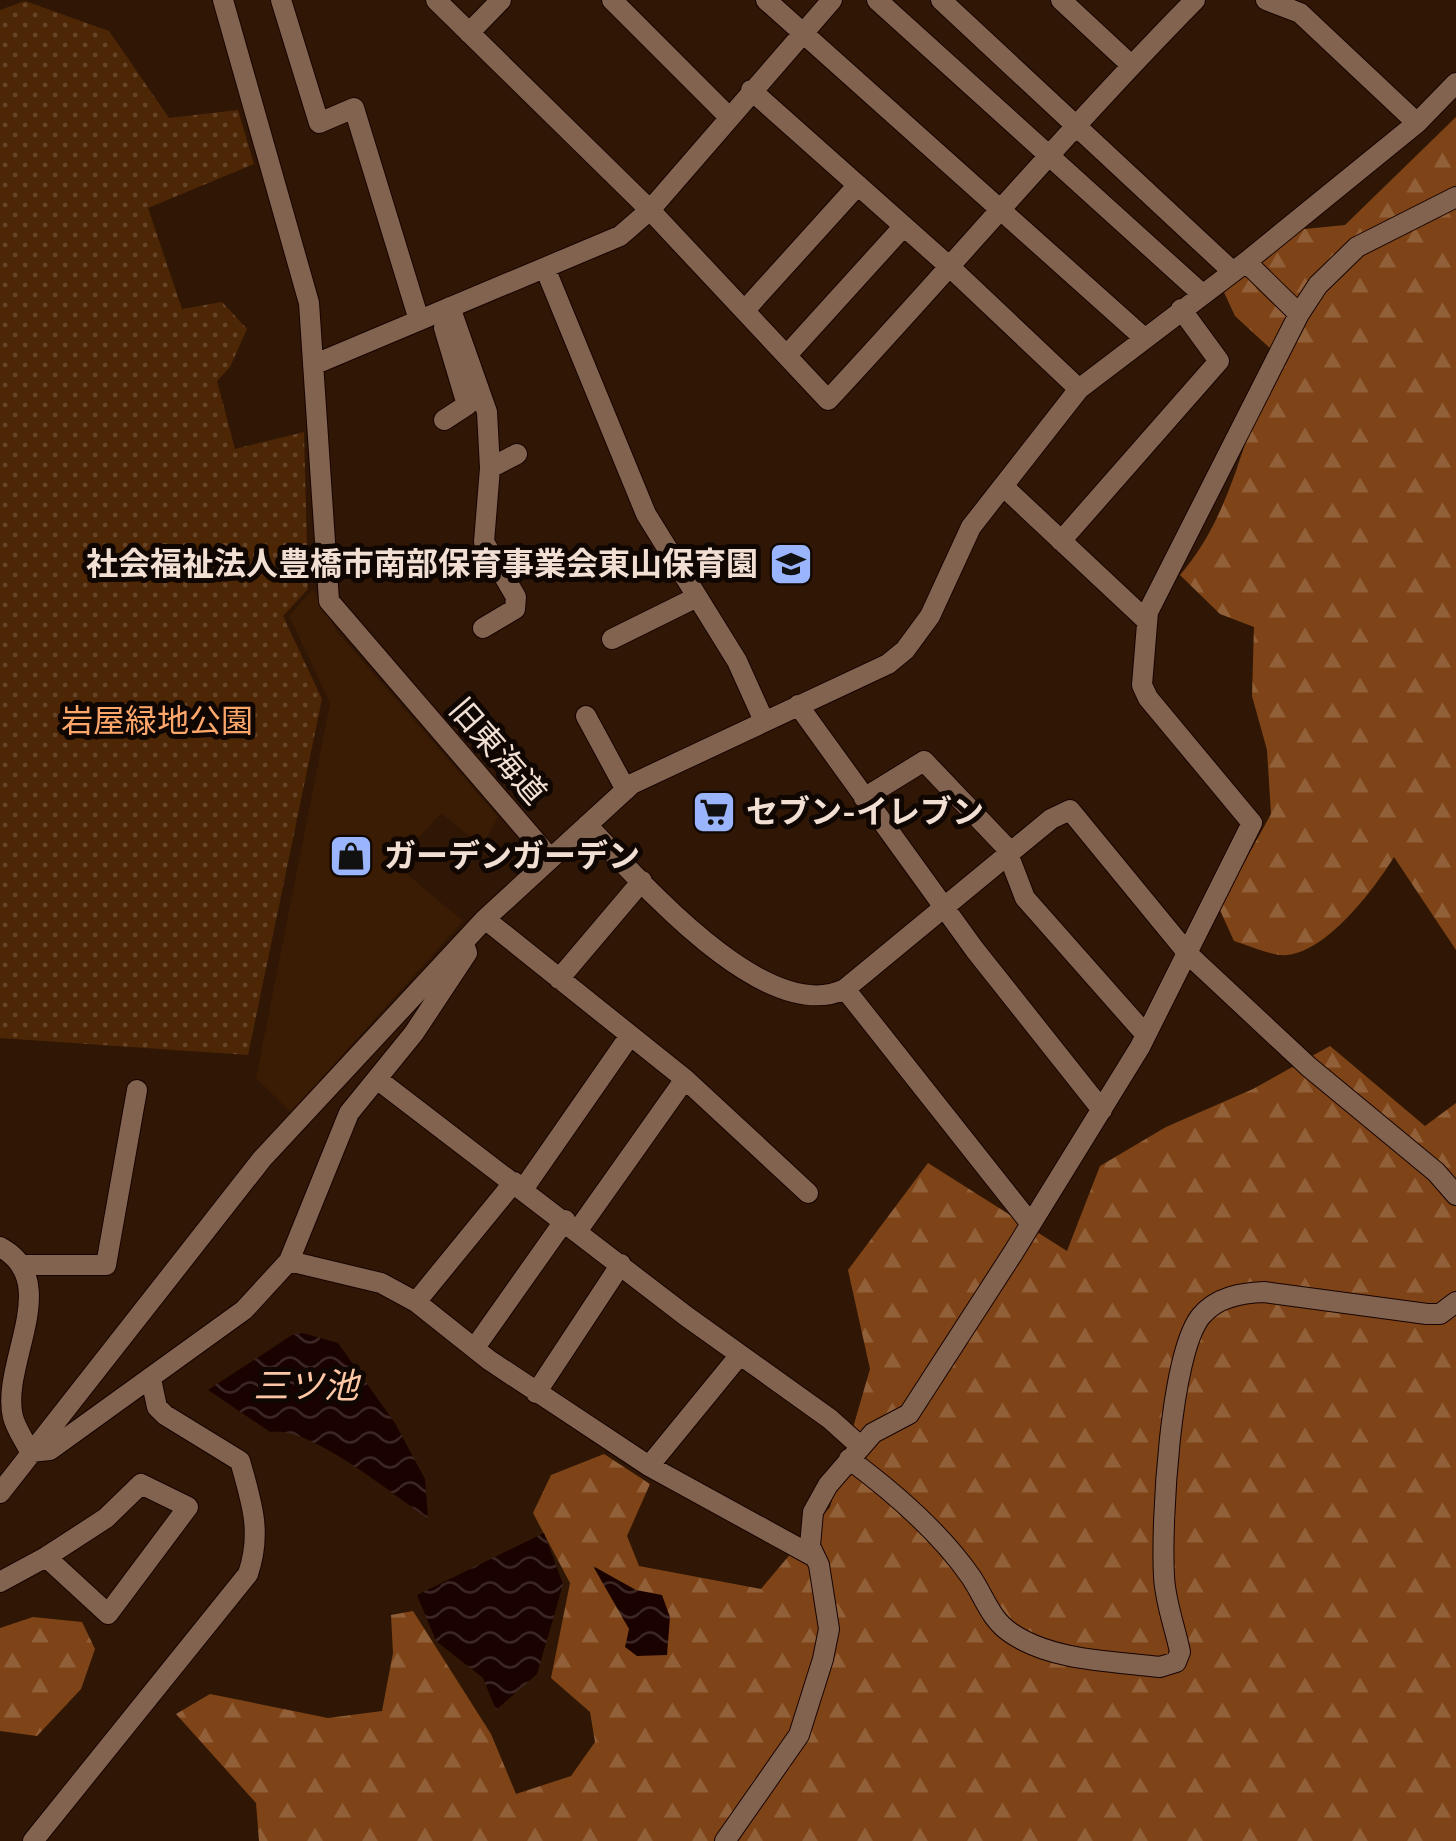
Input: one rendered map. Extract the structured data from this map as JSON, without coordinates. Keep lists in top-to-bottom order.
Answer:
{
  "streets": {
    "street": ["旧東海道"]
  },
  "water": ["三ツ池"],
  "parks": ["岩屋緑地公園"],
  "places": {
    "school or university": ["社会福祉法人豊橋市南部保育事業会東山保育園"],
    "supermarket": ["セブン-イレブン"],
    "shop": ["ガーデンガーデン"]
  }
}
